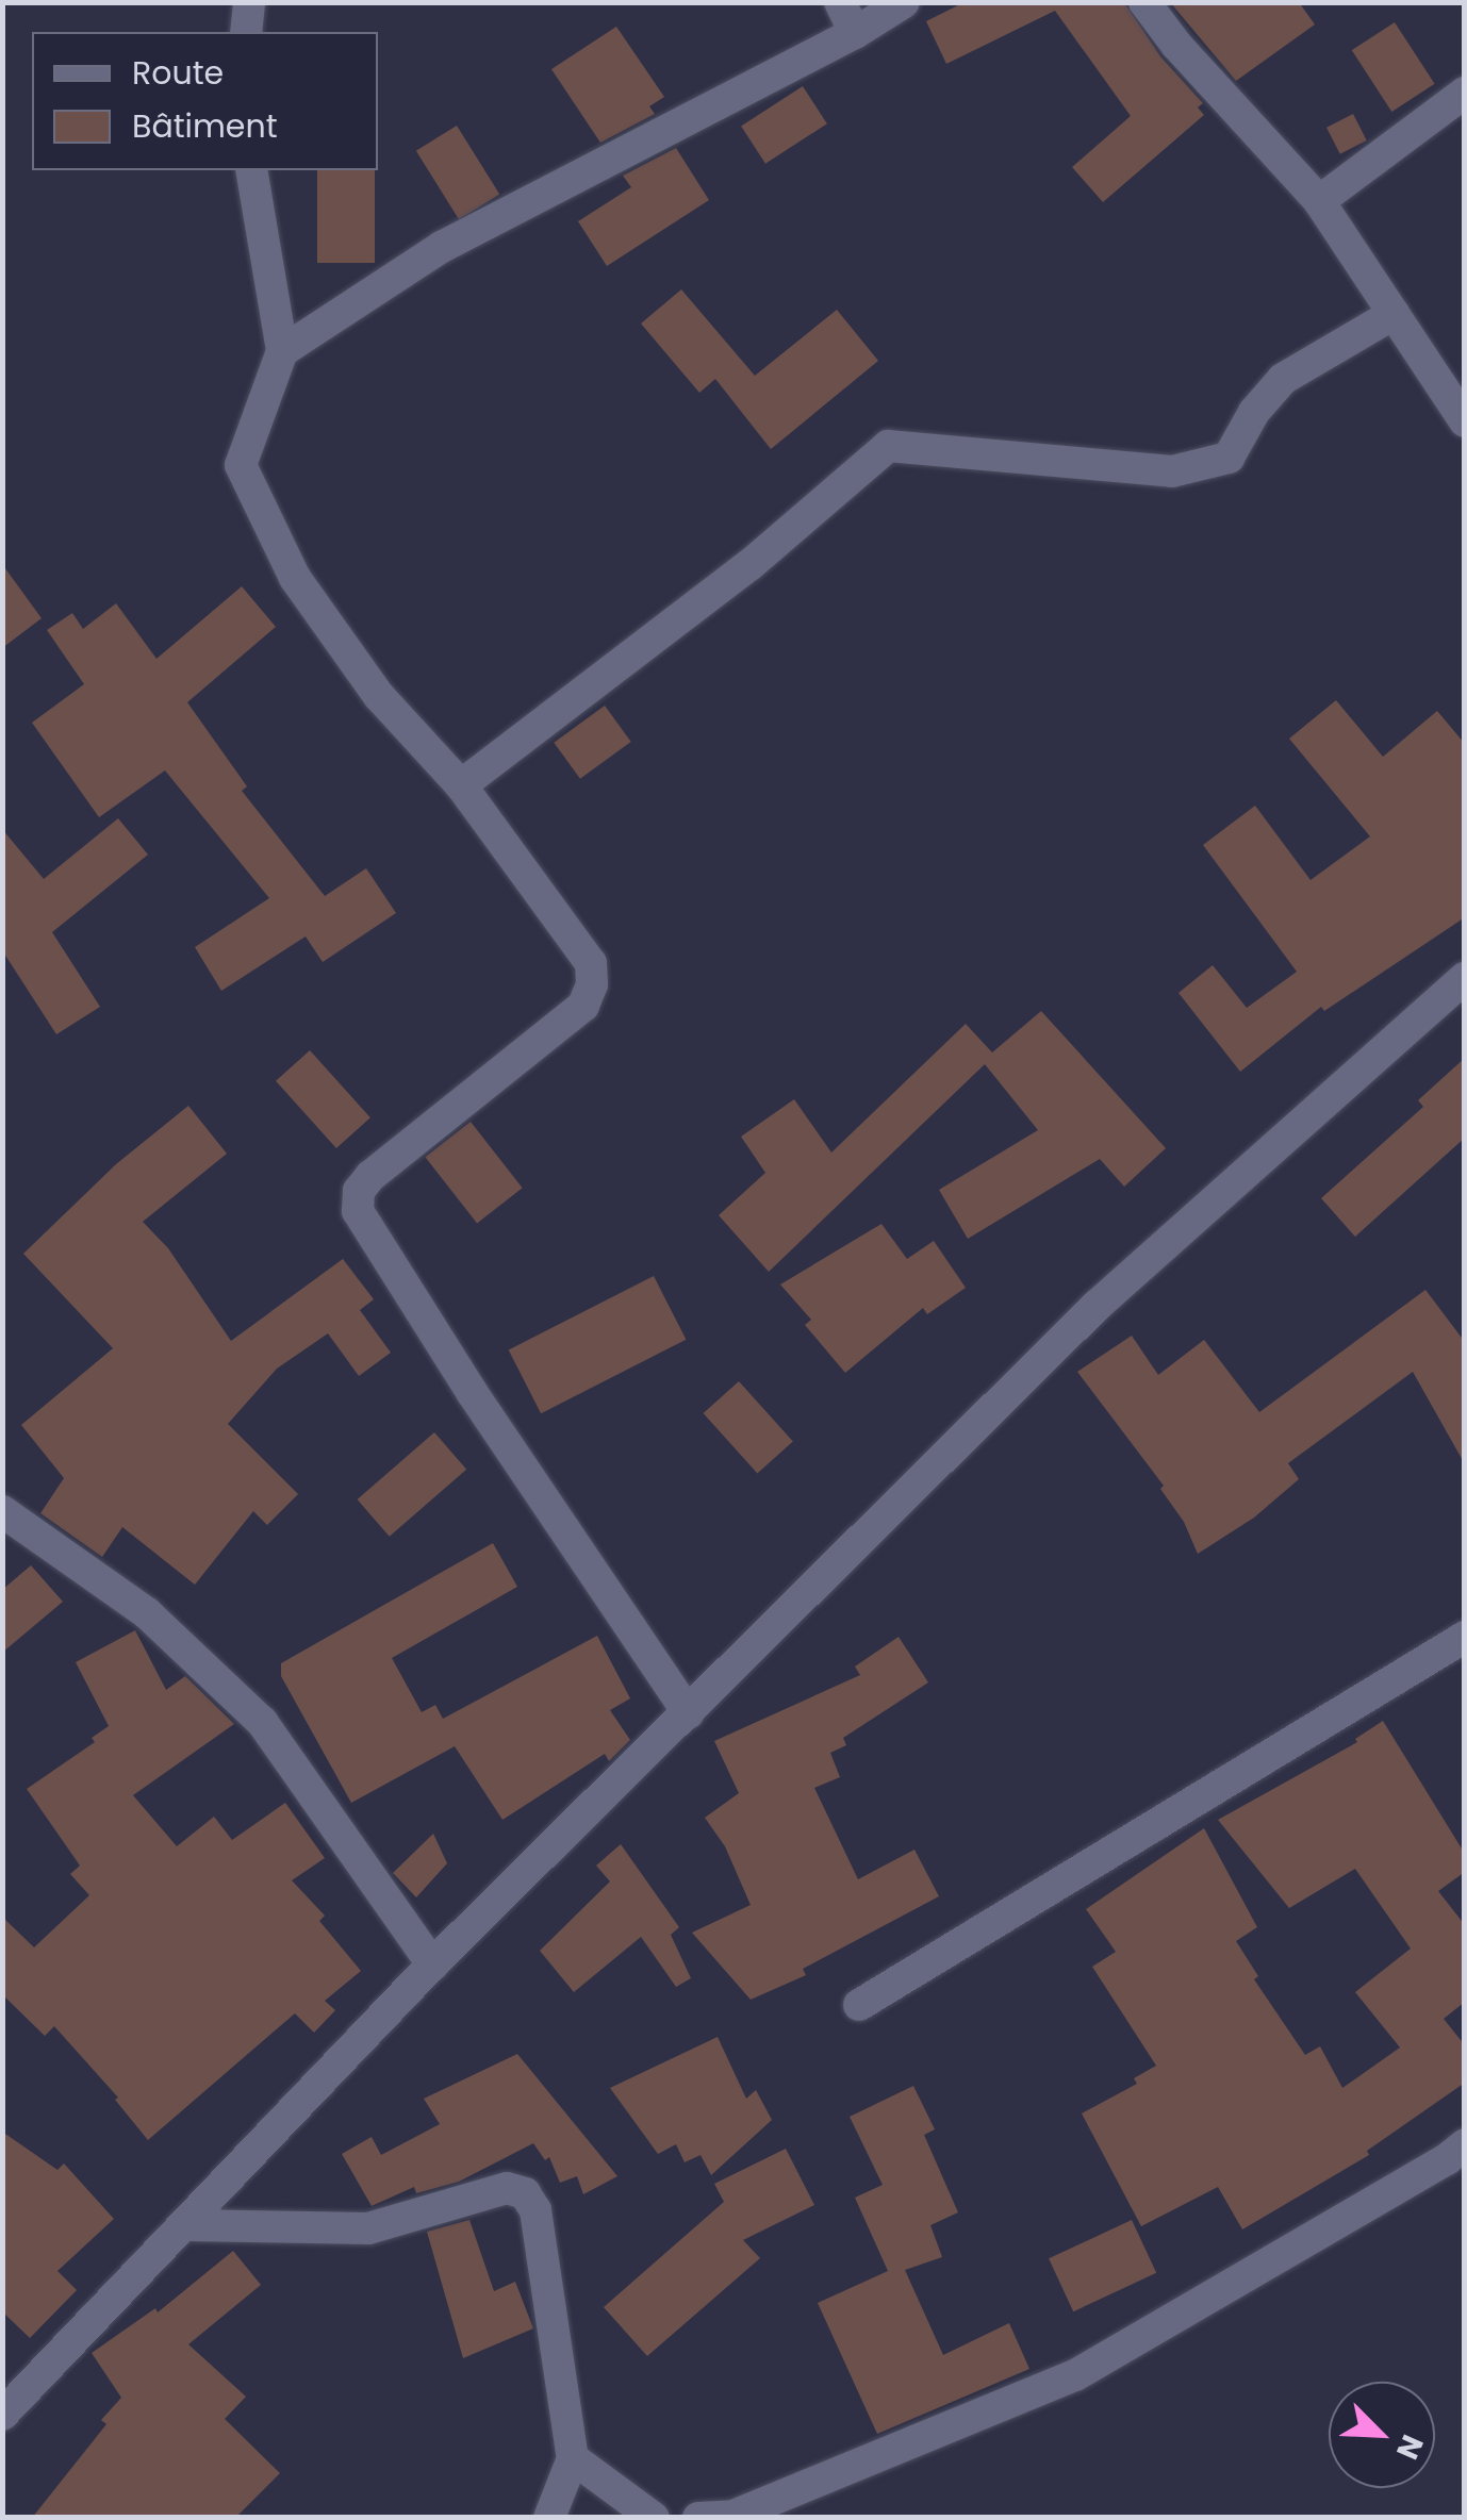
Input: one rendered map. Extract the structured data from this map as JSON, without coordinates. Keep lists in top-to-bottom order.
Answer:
{
  "legend": ["Route", "Bâtiment"],
  "north": "bottom right"
}
